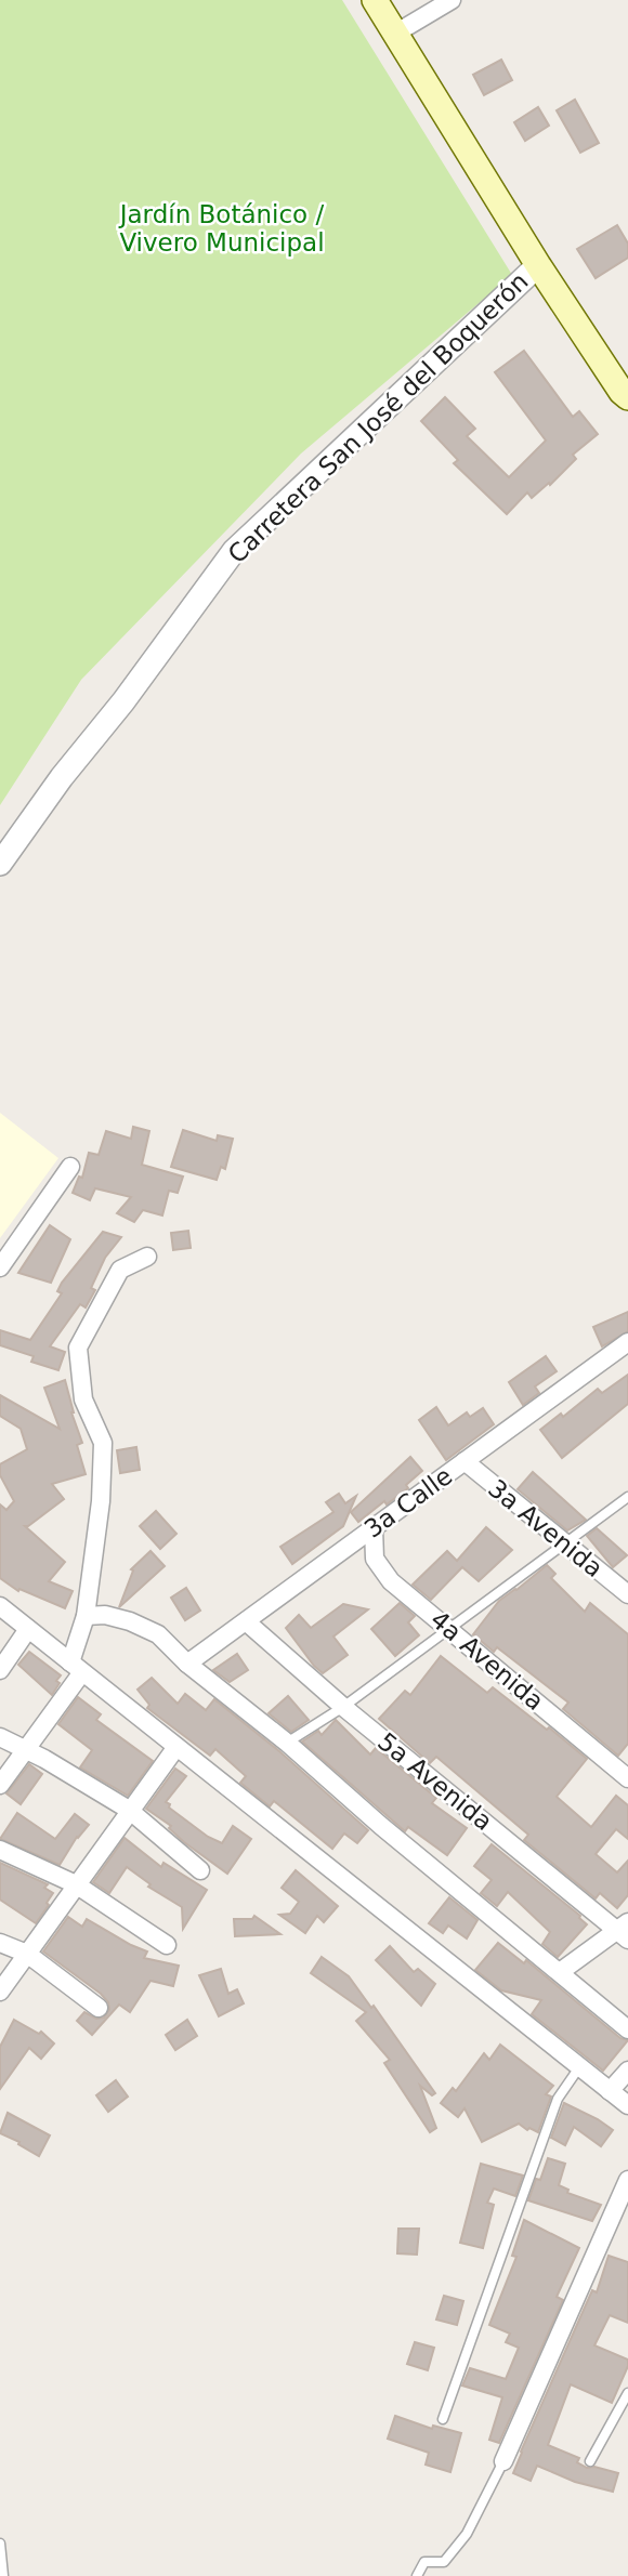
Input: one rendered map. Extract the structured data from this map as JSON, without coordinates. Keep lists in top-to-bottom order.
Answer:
{
  "streets": {
    "street": [
      "Carretera San José del Boquerón",
      "3a Calle",
      "3a Avenida",
      "4a Avenida",
      "5a Avenida"
    ]
  },
  "crossings": [
    ["3a Calle", "3a Avenida"],
    ["3a Calle", "4a Avenida"],
    ["3a Calle", "5a Avenida"]
  ],
  "parks": ["Jardín Botánico / Vivero Municipal"]
}
